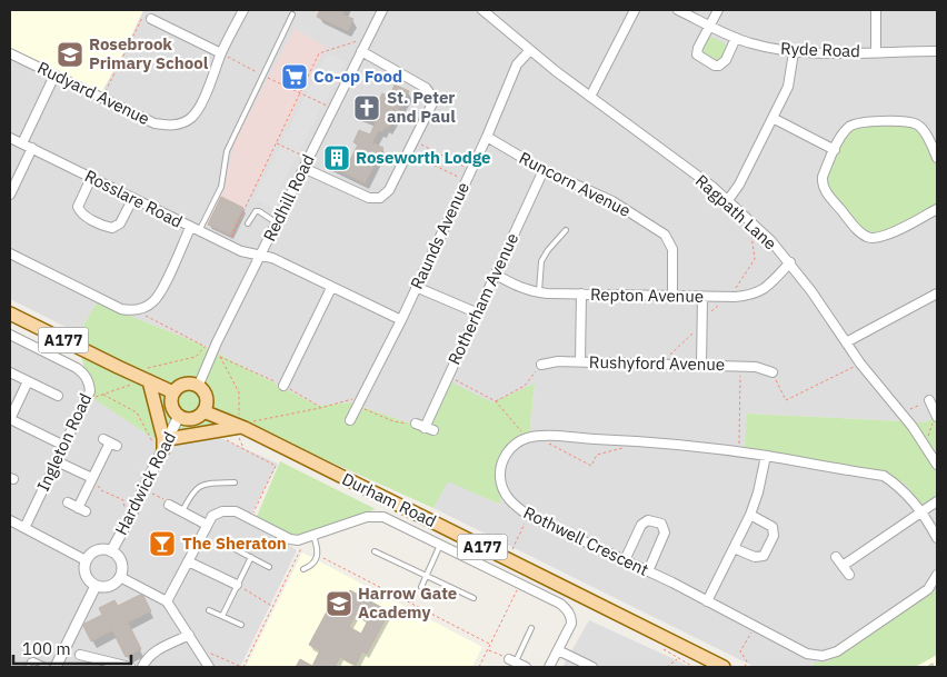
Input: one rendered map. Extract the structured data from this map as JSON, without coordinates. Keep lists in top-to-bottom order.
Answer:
{
  "streets": {
    "main road": ["A177", "Durham Road"],
    "street": [
      "Ryde Road",
      "Rudyard Avenue",
      "Runcorn Avenue",
      "Redhill Road",
      "Rosslare Road",
      "Ragpath Lane",
      "Raunds Avenue",
      "Repton Avenue",
      "Rotherham Avenue",
      "Rushyford Avenue",
      "Ingleton Road",
      "Hardwick Road",
      "Rothwell Crescent"
    ]
  },
  "crossings": [
    ["Runcorn Avenue", "Raunds Avenue"],
    ["Runcorn Avenue", "Repton Avenue"],
    ["Runcorn Avenue", "Rotherham Avenue"],
    ["Redhill Road", "Rosslare Road"],
    ["Redhill Road", "A177"],
    ["Redhill Road", "Hardwick Road"],
    ["Redhill Road", "Durham Road"],
    ["Rosslare Road", "Raunds Avenue"],
    ["Ragpath Lane", "Raunds Avenue"],
    ["Ragpath Lane", "Repton Avenue"],
    ["Repton Avenue", "Rotherham Avenue"],
    ["A177", "Hardwick Road"],
    ["A177", "Durham Road"],
    ["Hardwick Road", "Durham Road"]
  ],
  "places": {
    "school or university": ["Rosebrook Primary School", "Harrow Gate Academy"],
    "supermarket": ["Co-op Food"],
    "church": ["St. Peter and Paul"],
    "building": ["Roseworth Lodge"],
    "bar": ["The Sheraton"]
  },
  "scale_bar": "100 m"
}
